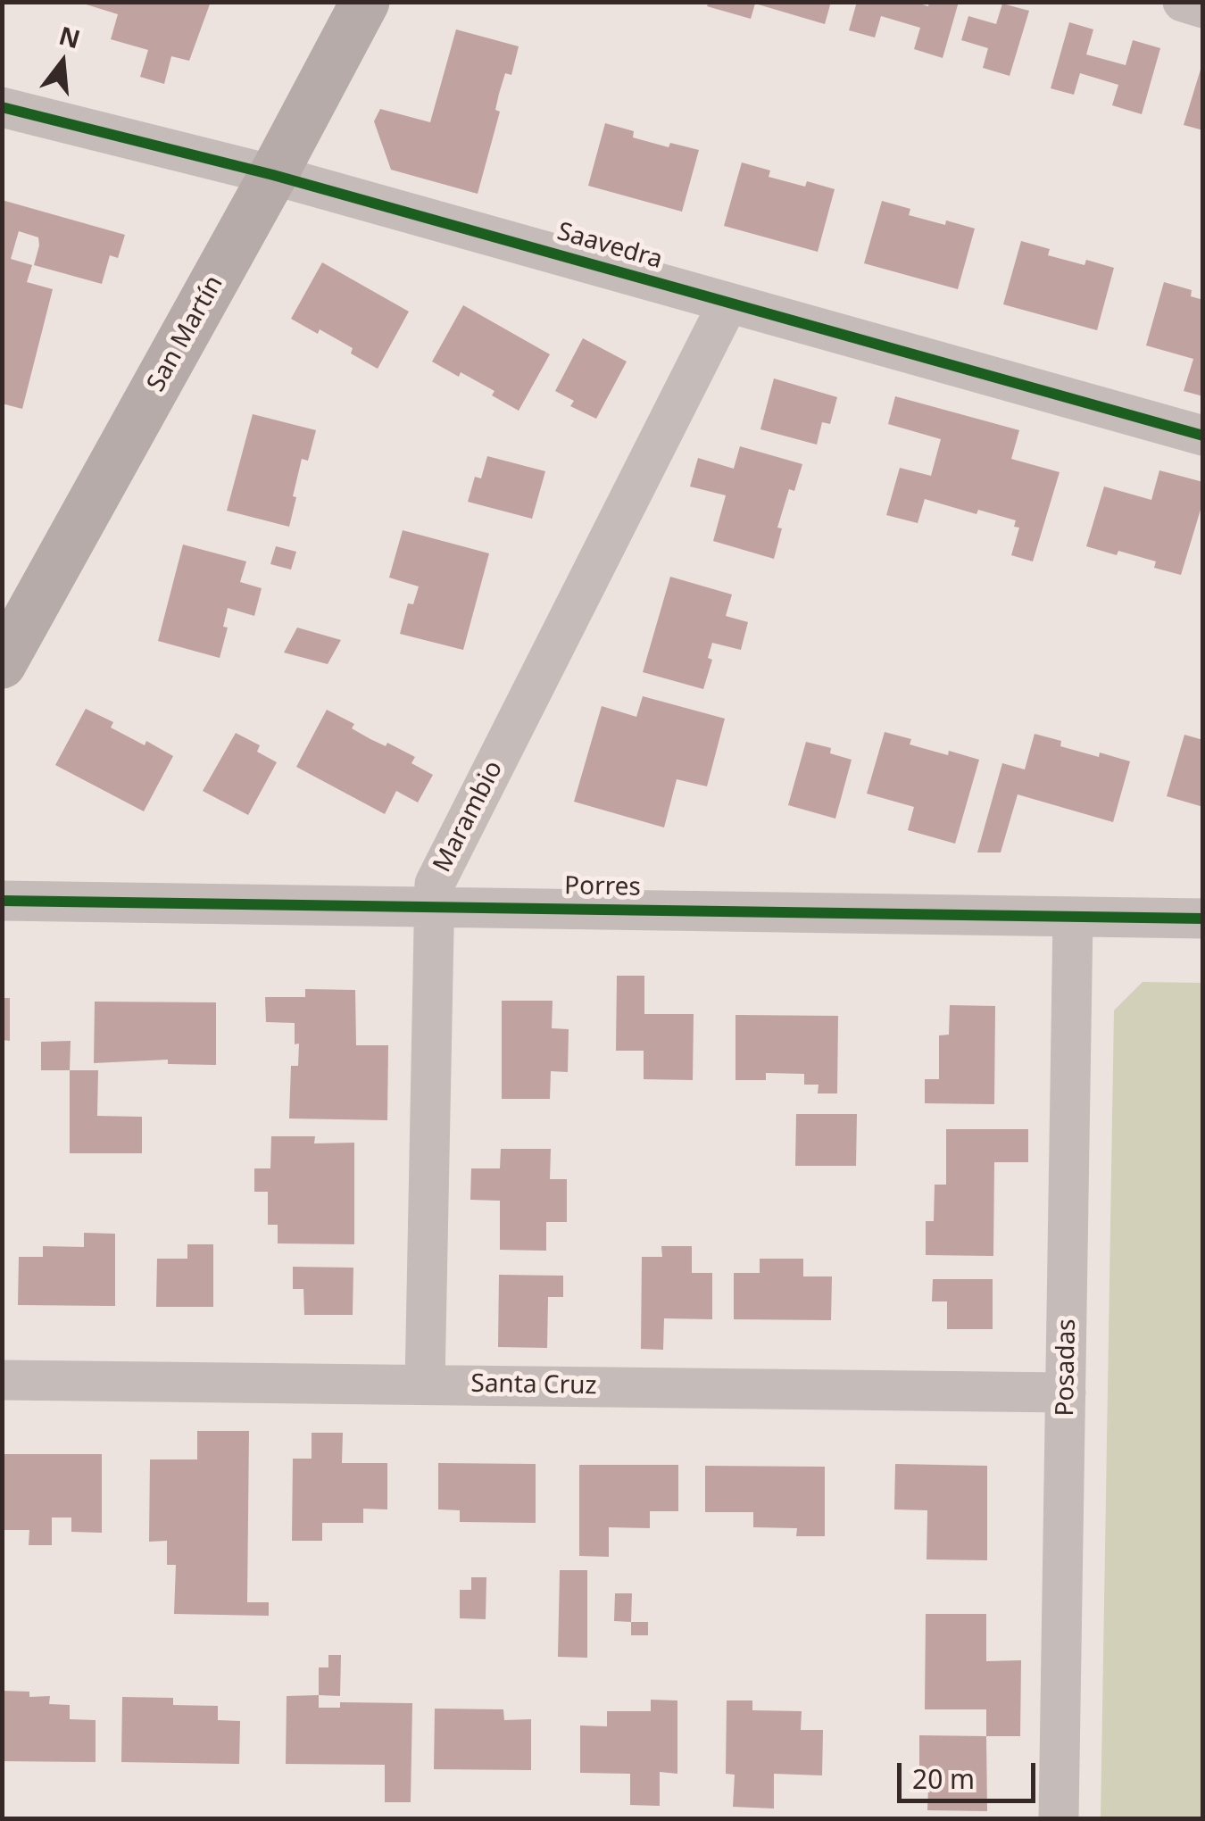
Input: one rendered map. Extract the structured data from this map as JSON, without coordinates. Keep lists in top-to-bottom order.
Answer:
{
  "streets": {
    "street": [
      "Saavedra",
      "San Martín",
      "Marambio",
      "Porres",
      "Posadas",
      "Santa Cruz"
    ]
  },
  "crossings": [
    ["Saavedra", "San Martín"],
    ["Saavedra", "Marambio"],
    ["Marambio", "Porres"],
    ["Marambio", "Santa Cruz"],
    ["Porres", "Posadas"],
    ["Posadas", "Santa Cruz"]
  ],
  "scale_bar": "20 m",
  "north": "top"
}
